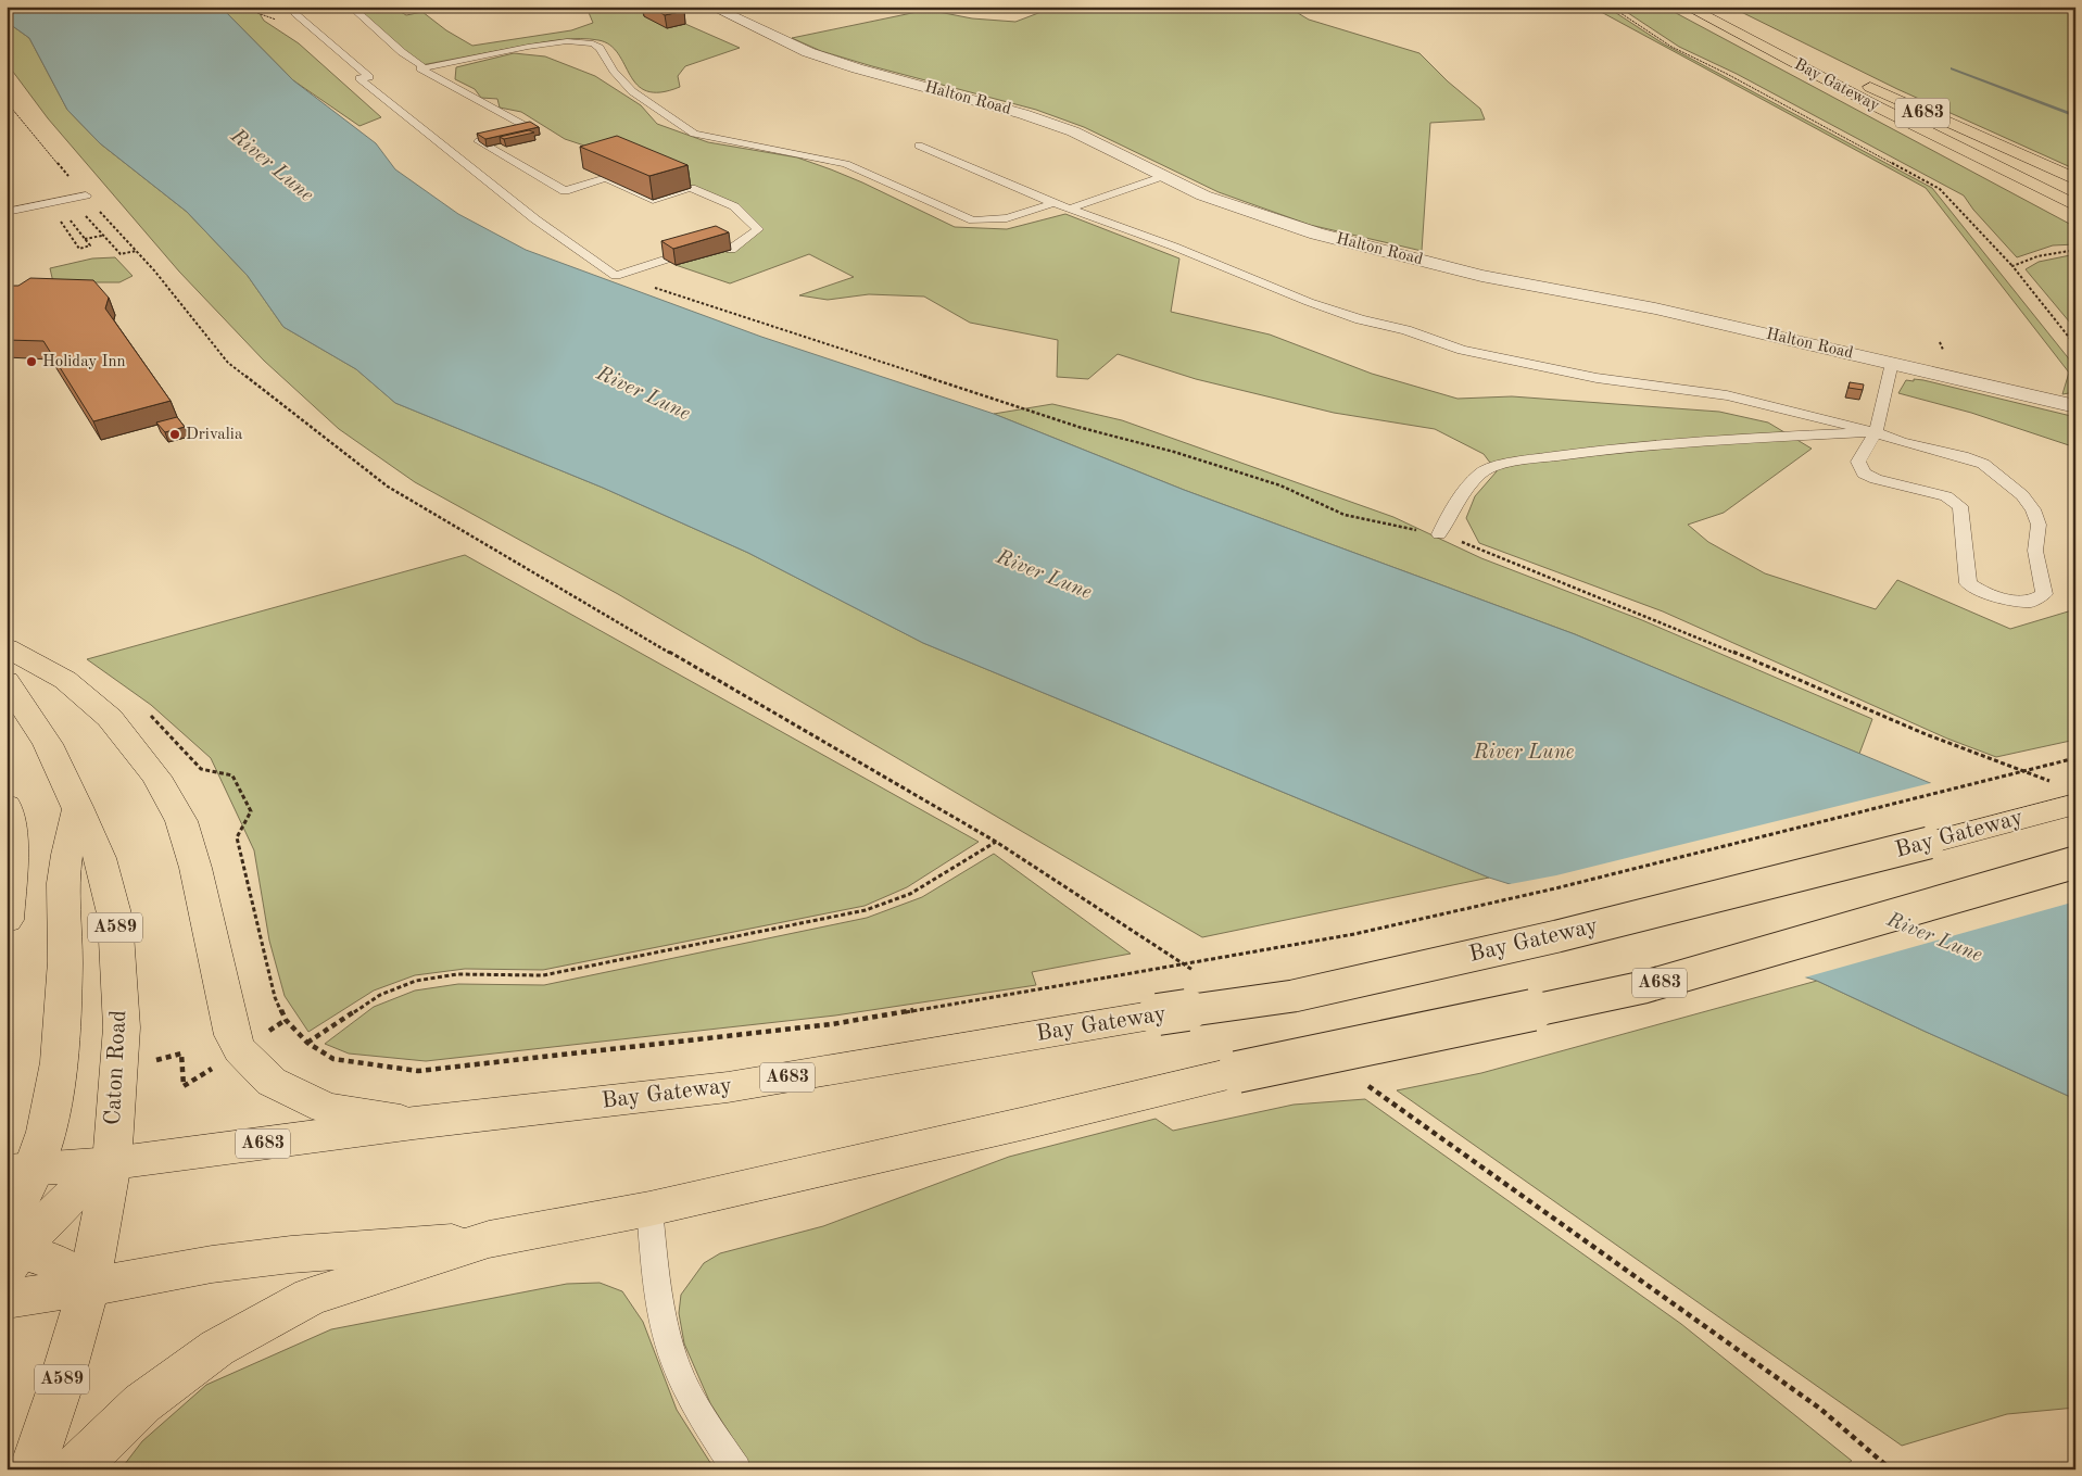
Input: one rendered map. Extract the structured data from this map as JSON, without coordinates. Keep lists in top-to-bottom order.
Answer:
{
  "streets": {
    "main road": [
      "Bay Gateway",
      "A683",
      "A589",
      "Caton Road"
    ],
    "street": ["Halton Road"]
  },
  "crossings": [
    ["Bay Gateway", "A683"],
    ["Bay Gateway", "Caton Road"],
    ["A683", "Caton Road"]
  ],
  "water": ["River Lune"],
  "places": ["Holiday Inn", "Drivalia"]
}
